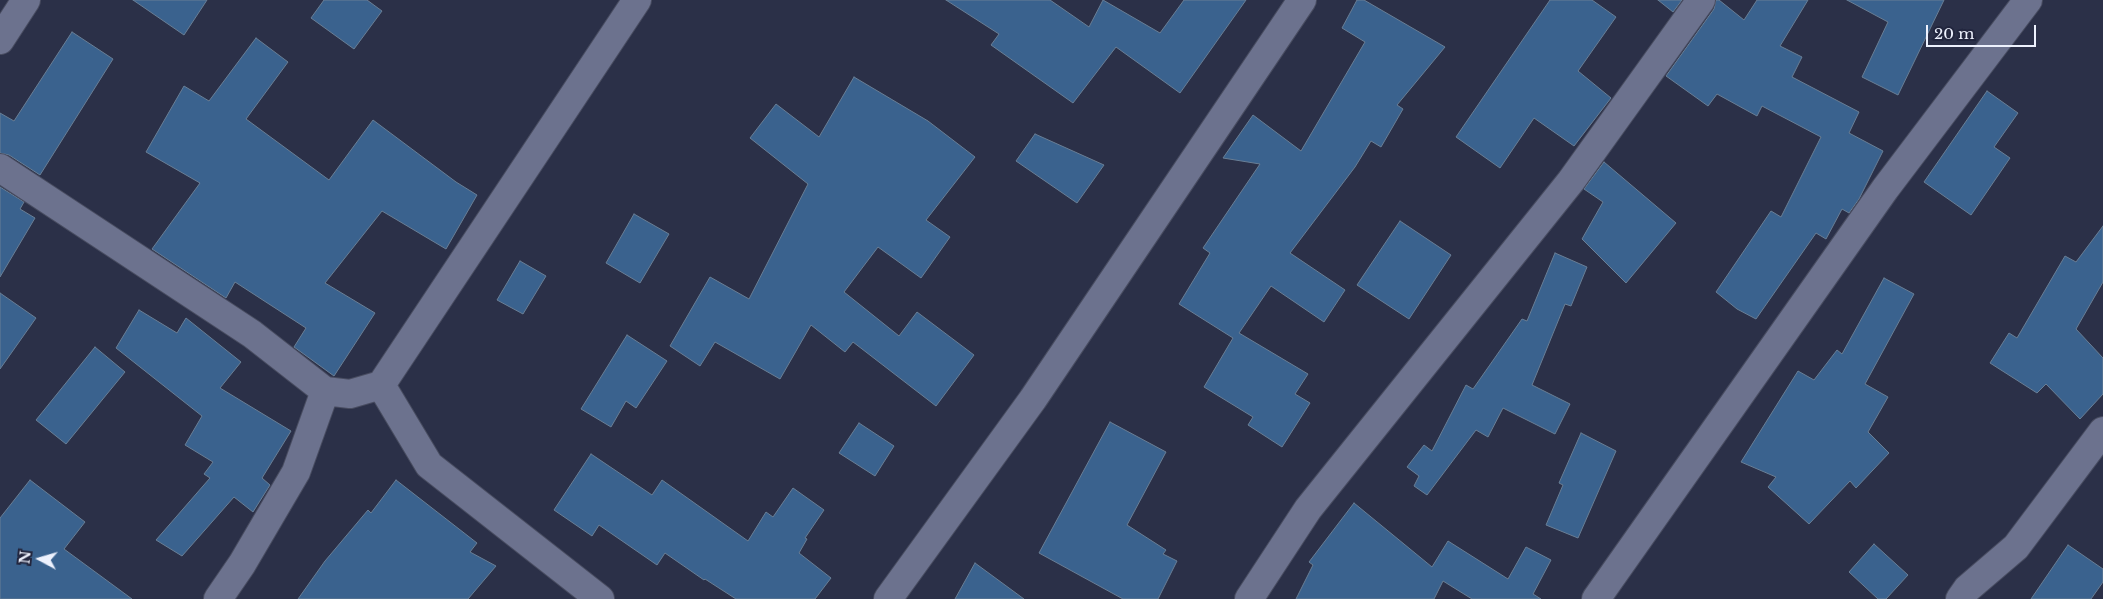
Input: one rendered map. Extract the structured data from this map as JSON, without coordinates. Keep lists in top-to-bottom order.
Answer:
{
  "scale_bar": "20 m",
  "north": "left"
}
